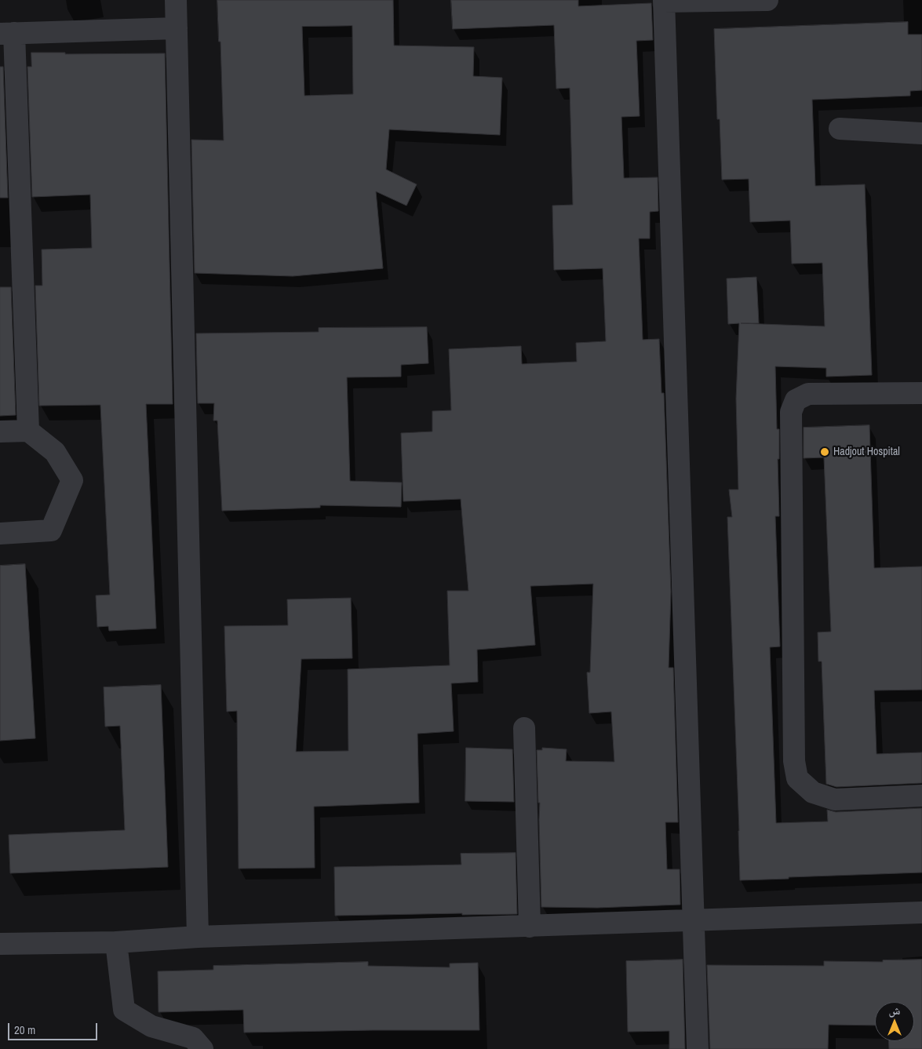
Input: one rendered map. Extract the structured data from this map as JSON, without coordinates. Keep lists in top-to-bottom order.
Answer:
{
  "places": ["Hadjout Hospital"],
  "scale_bar": "20 m",
  "north": "top"
}
